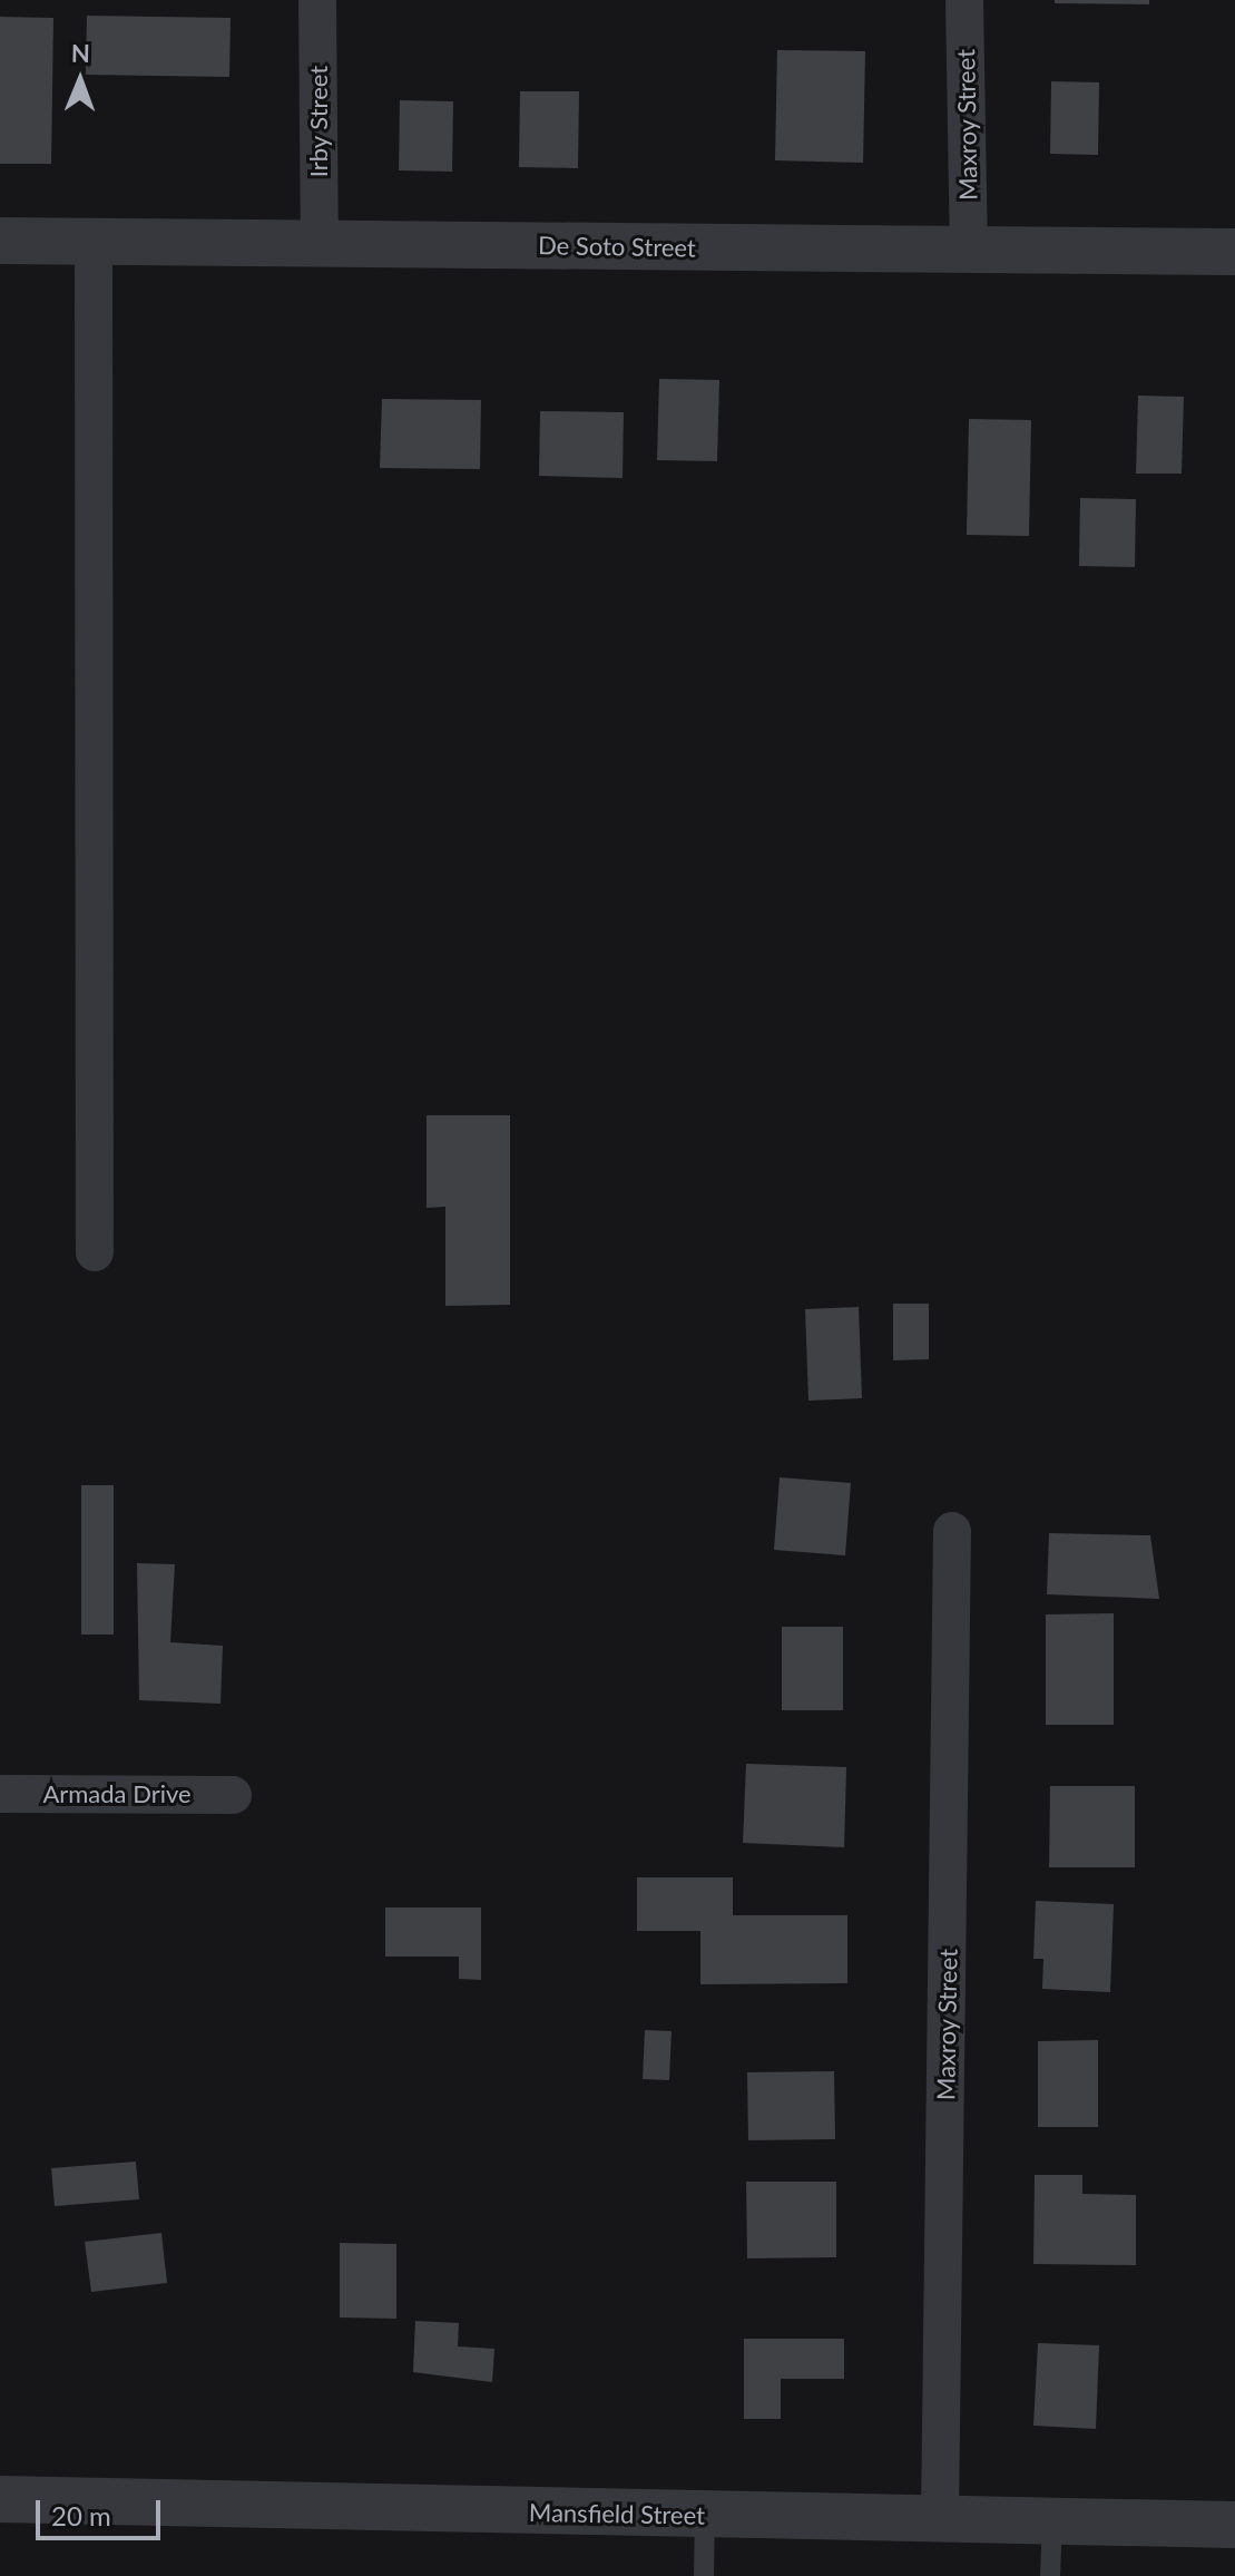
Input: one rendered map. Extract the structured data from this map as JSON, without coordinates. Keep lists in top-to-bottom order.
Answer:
{
  "streets": {
    "street": [
      "Irby Street",
      "Maxroy Street",
      "De Soto Street",
      "Armada Drive",
      "Mansfield Street"
    ]
  },
  "crossings": [
    ["Irby Street", "De Soto Street"],
    ["Maxroy Street", "De Soto Street"],
    ["Maxroy Street", "Mansfield Street"]
  ],
  "scale_bar": "20 m",
  "north": "top"
}
